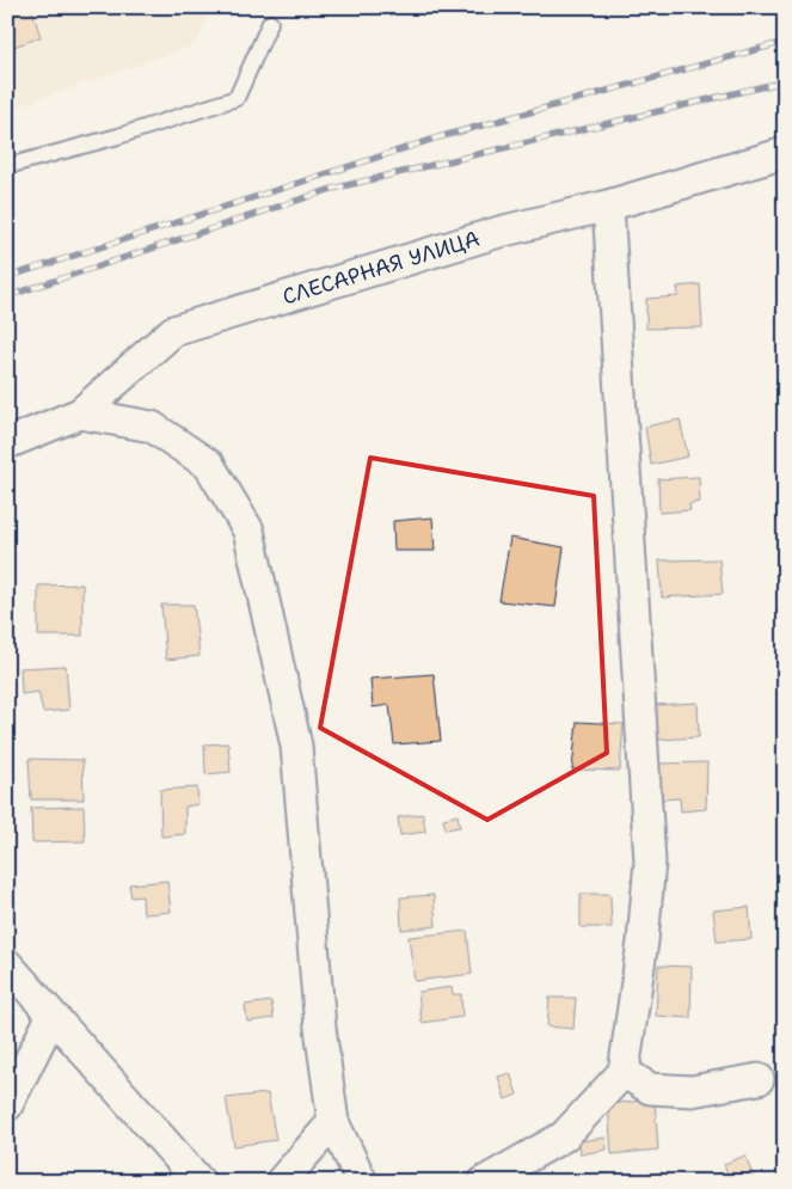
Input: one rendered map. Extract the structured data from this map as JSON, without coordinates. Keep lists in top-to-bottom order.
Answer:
{
  "streets": {
    "street": ["СЛЕСАРНАЯ УЛИЦА"]
  }
}
